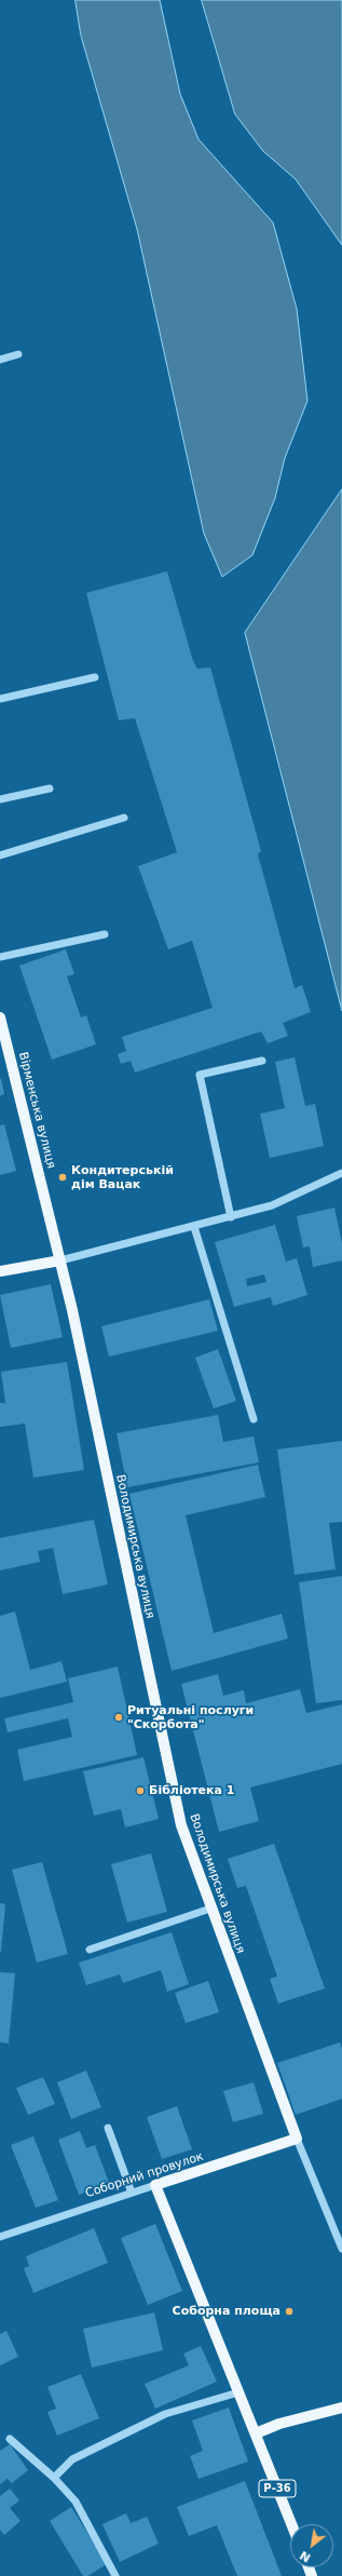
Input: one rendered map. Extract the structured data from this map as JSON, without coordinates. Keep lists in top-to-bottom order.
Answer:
{
  "streets": {
    "main road": [
      "Вірменська вулиця",
      "Володимирська вулиця",
      "Соборний провулок",
      "Р-36"
    ]
  },
  "crossings": [
    ["Вірменська вулиця", "Володимирська вулиця"],
    ["Володимирська вулиця", "Соборний провулок"]
  ],
  "places": [
    "Кондитерській дім Вацак",
    "Ритуальні послуги \"Скорбота\"",
    "Бібліотека 1",
    "Соборна площа"
  ],
  "north": "bottom left"
}
